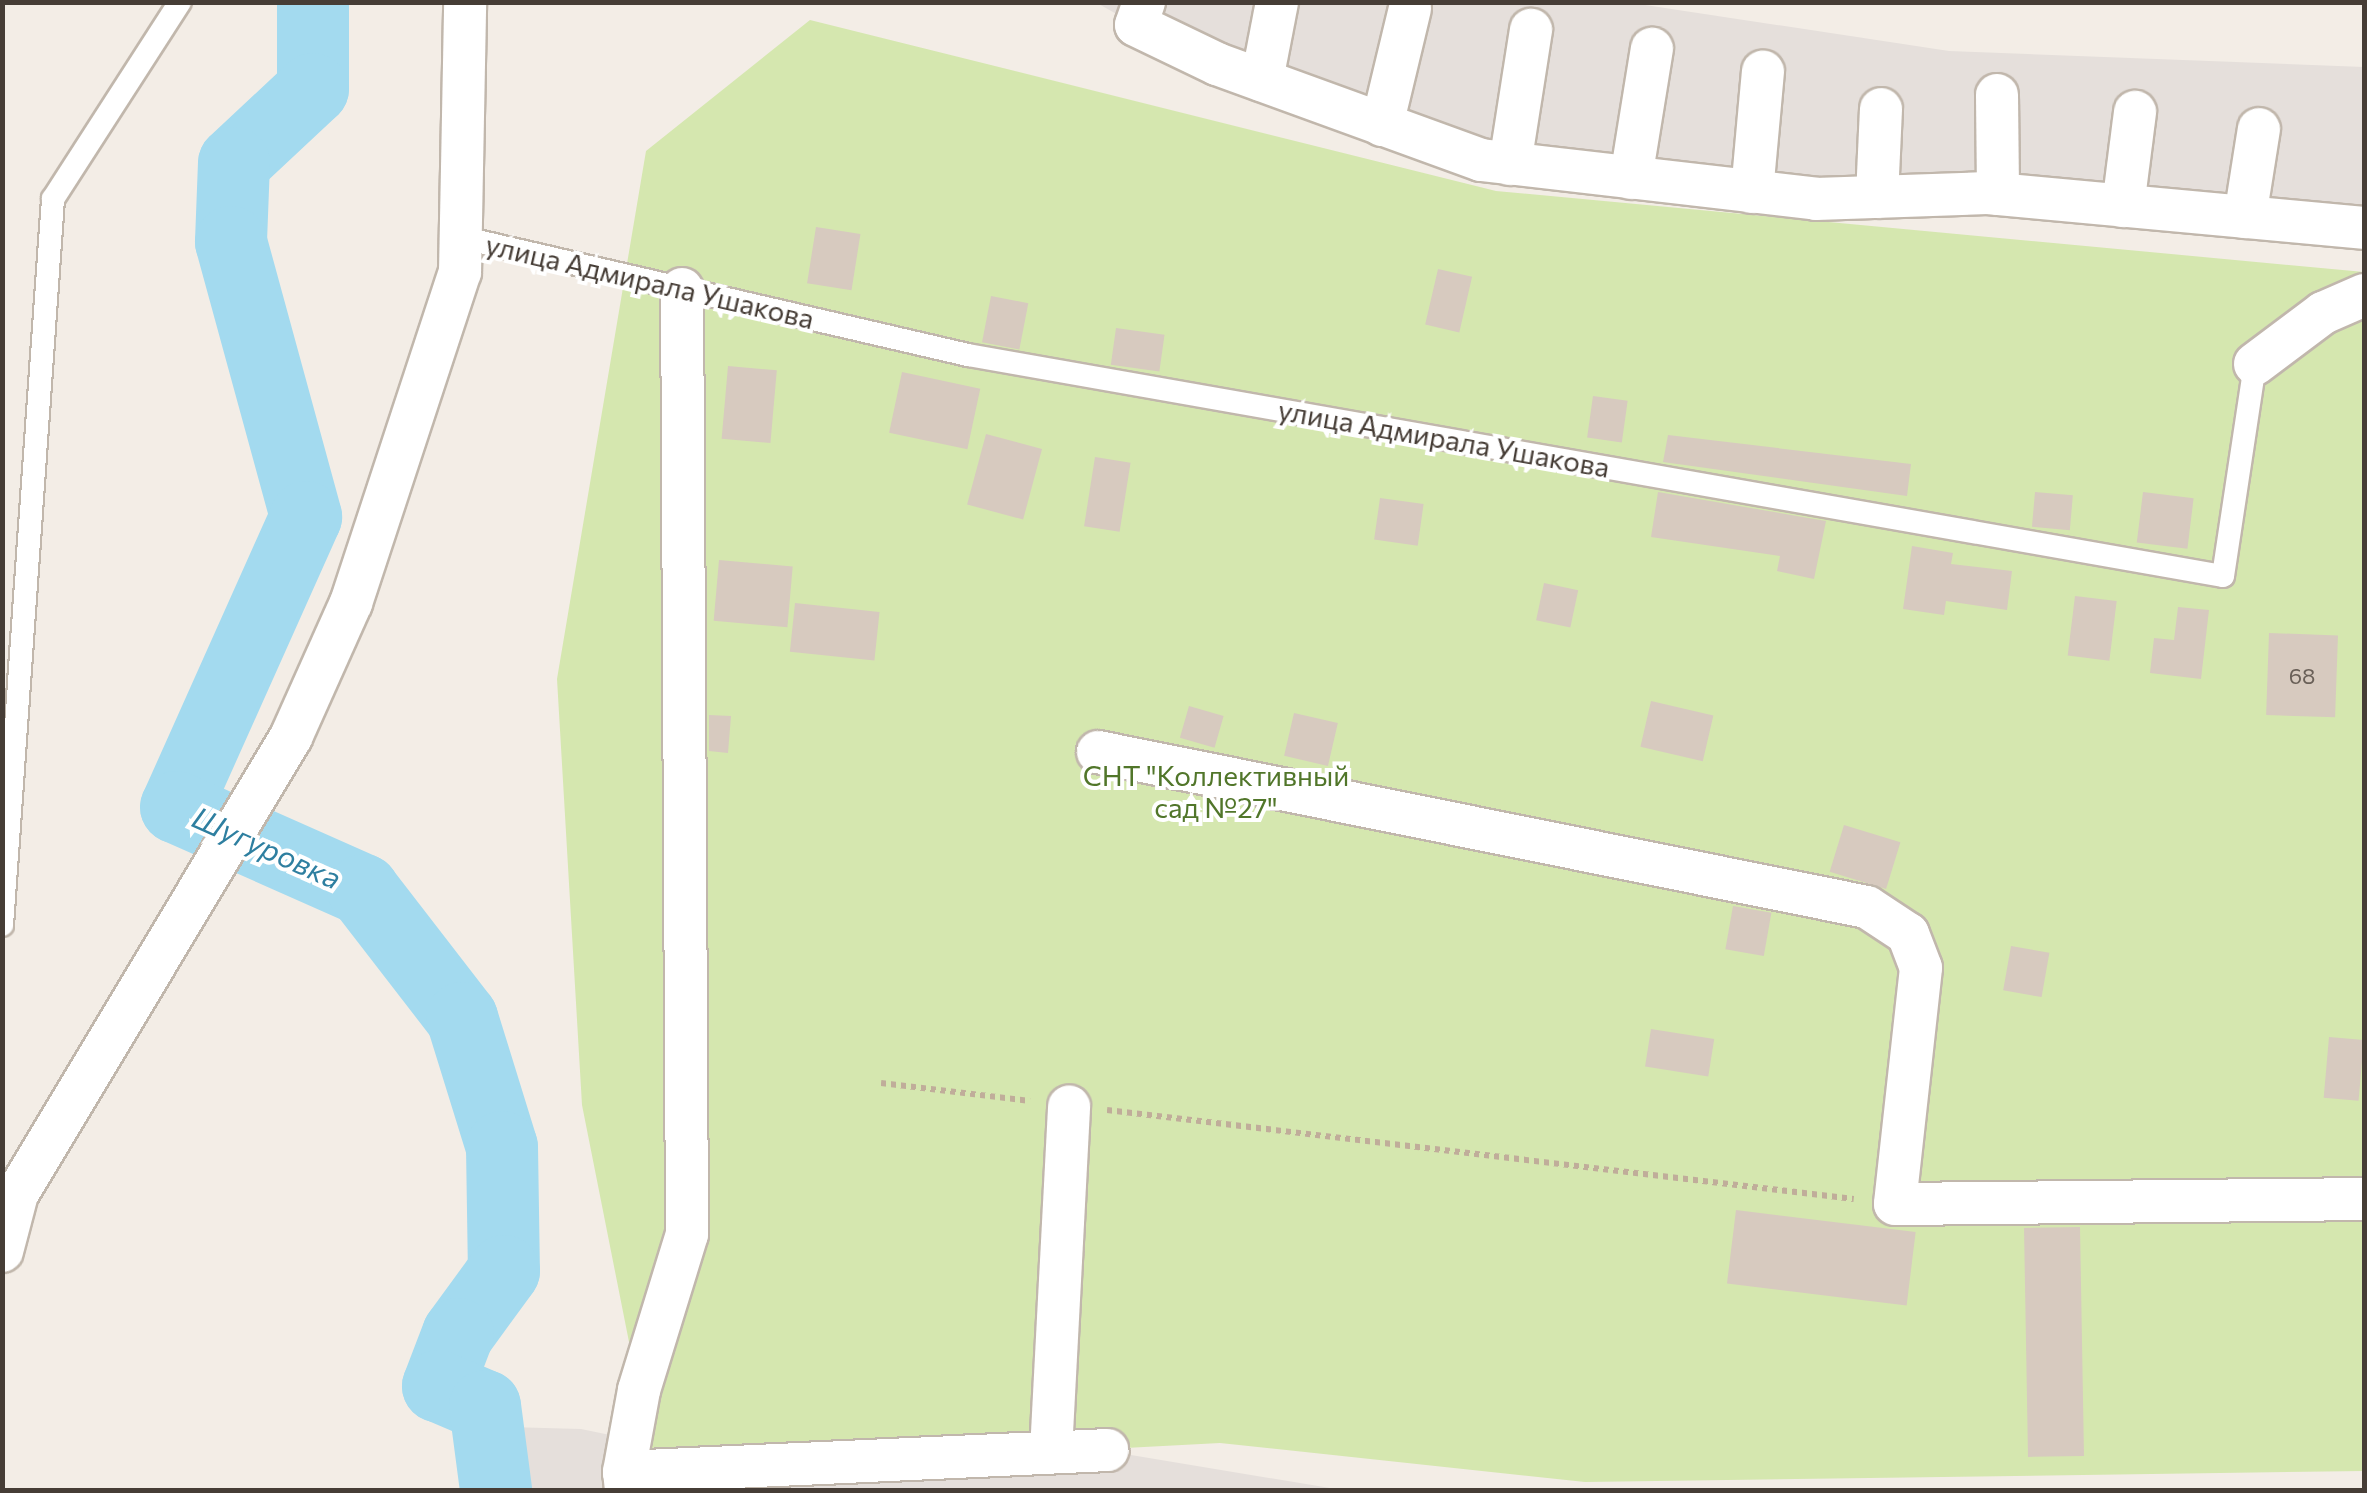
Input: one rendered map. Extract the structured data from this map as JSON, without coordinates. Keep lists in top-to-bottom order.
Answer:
{
  "streets": {
    "lane": ["улица Адмирала Ушакова"]
  },
  "water": ["Шугуровка"],
  "parks": ["СНТ \"Коллективный сад №27\""],
  "house_numbers": ["68"]
}
